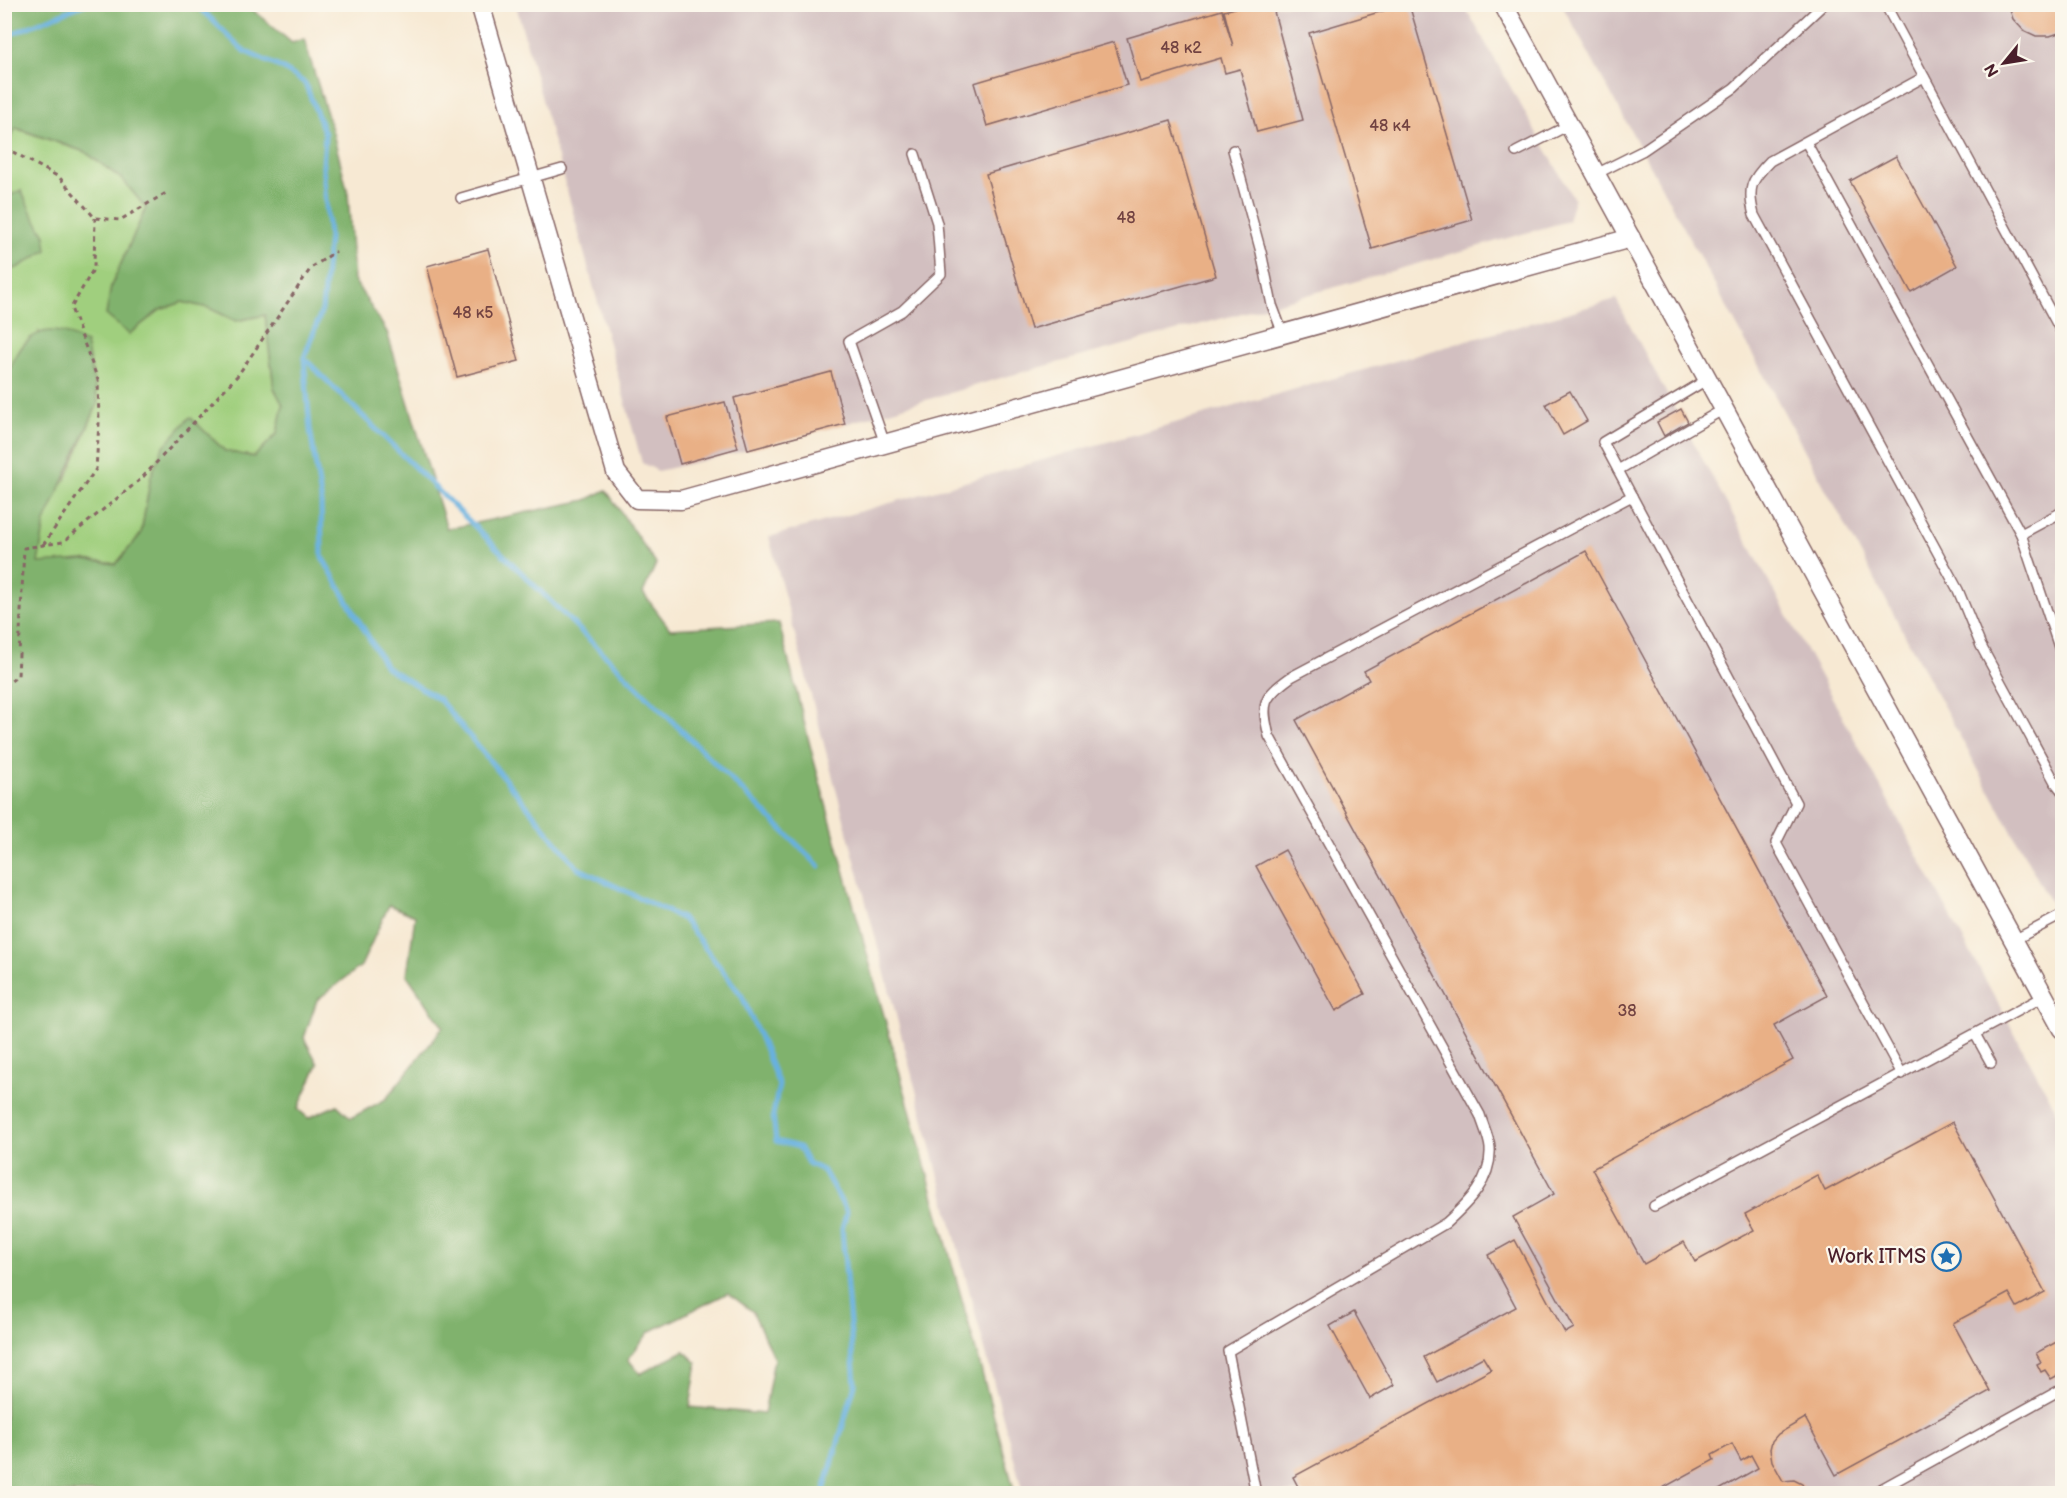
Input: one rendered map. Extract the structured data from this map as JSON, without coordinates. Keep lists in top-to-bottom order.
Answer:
{
  "places": {
    "place": ["Work ITMS"]
  },
  "house_numbers": [
    "48 к2",
    "48 к4",
    "48",
    "48 к5",
    "38"
  ],
  "north": "bottom left"
}
